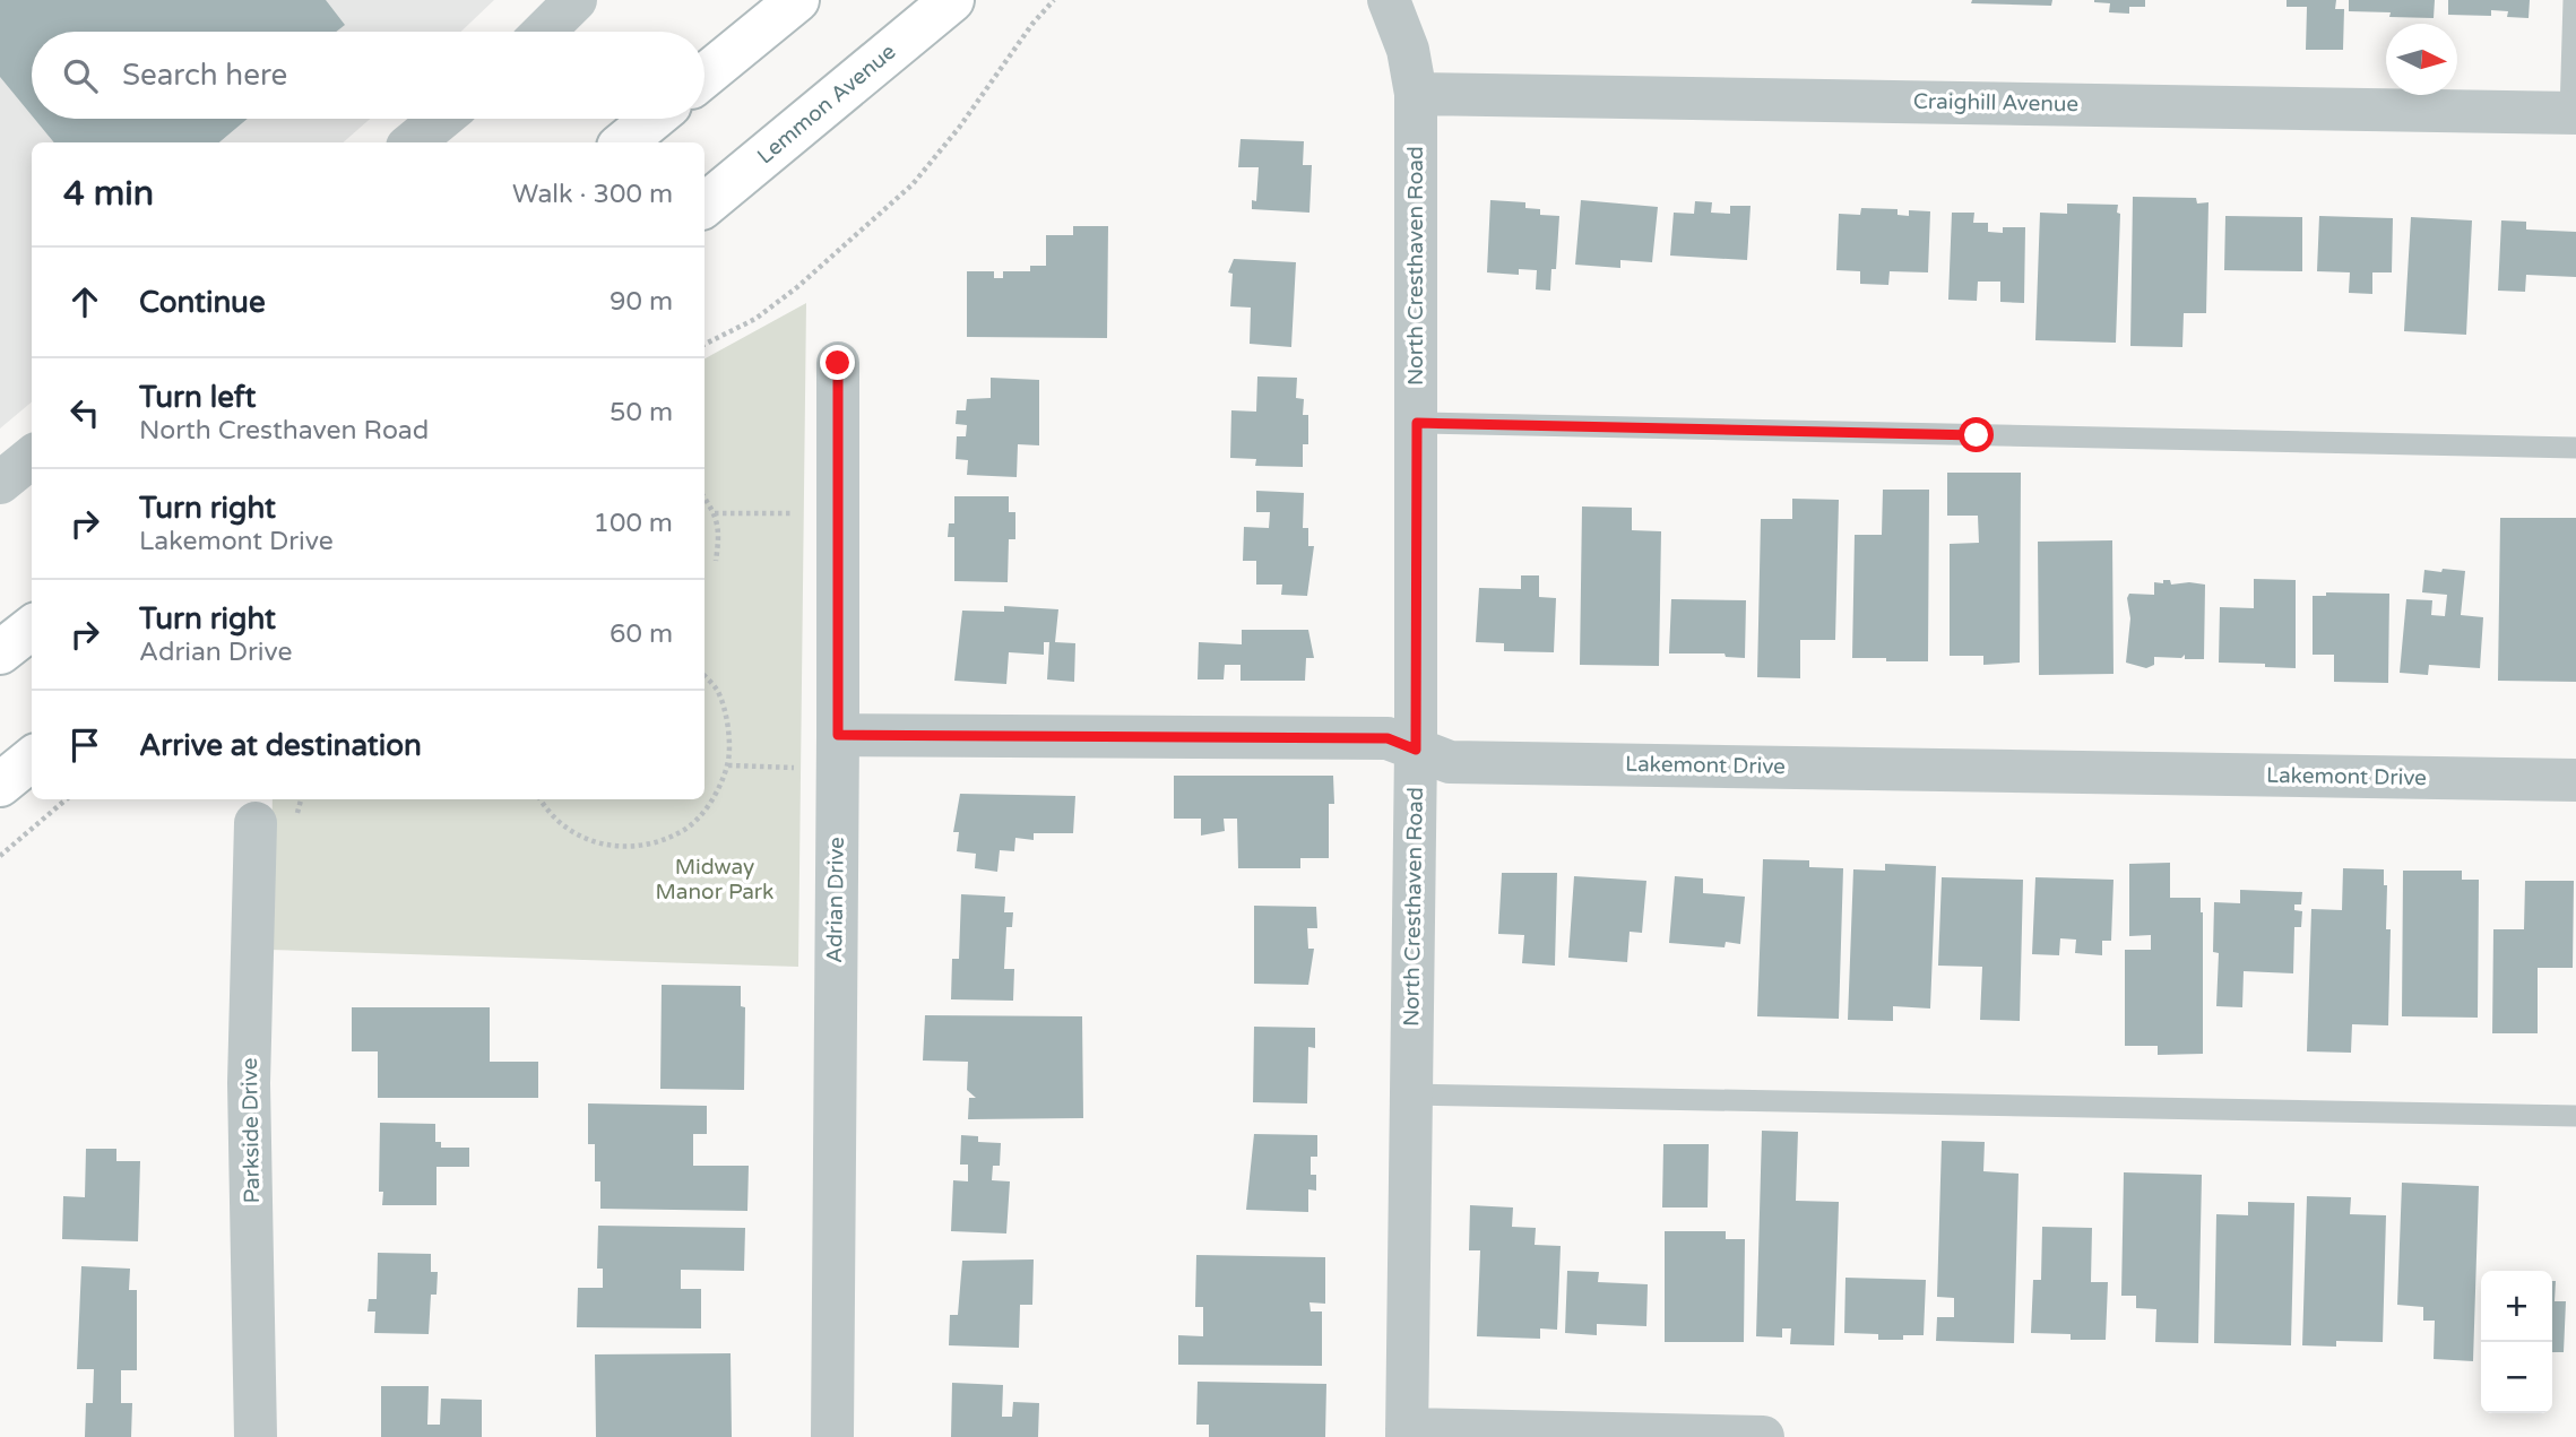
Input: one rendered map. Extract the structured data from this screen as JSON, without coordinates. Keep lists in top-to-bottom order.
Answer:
{
  "streets": {
    "main road": ["Lemmon Avenue"],
    "street": [
      "Craighill Avenue",
      "North Cresthaven Road",
      "Lakemont Drive",
      "Adrian Drive",
      "Parkside Drive"
    ]
  },
  "crossings": [
    ["Craighill Avenue", "North Cresthaven Road"],
    ["North Cresthaven Road", "Lakemont Drive"],
    ["Lakemont Drive", "Adrian Drive"]
  ],
  "parks": ["Midway Manor Park"],
  "north": "right",
  "page": {
    "search": "Search here",
    "heading": ["4 min", "Walk · 300 m"],
    "list": [
      ["Continue", "90 m"],
      ["Turn left", "North Cresthaven Road", "50 m"],
      ["Turn right", "Lakemont Drive", "100 m"],
      ["Turn right", "Adrian Drive", "60 m"],
      "Arrive at destination"
    ],
    "map_buttons": ["+", "−"]
  }
}
